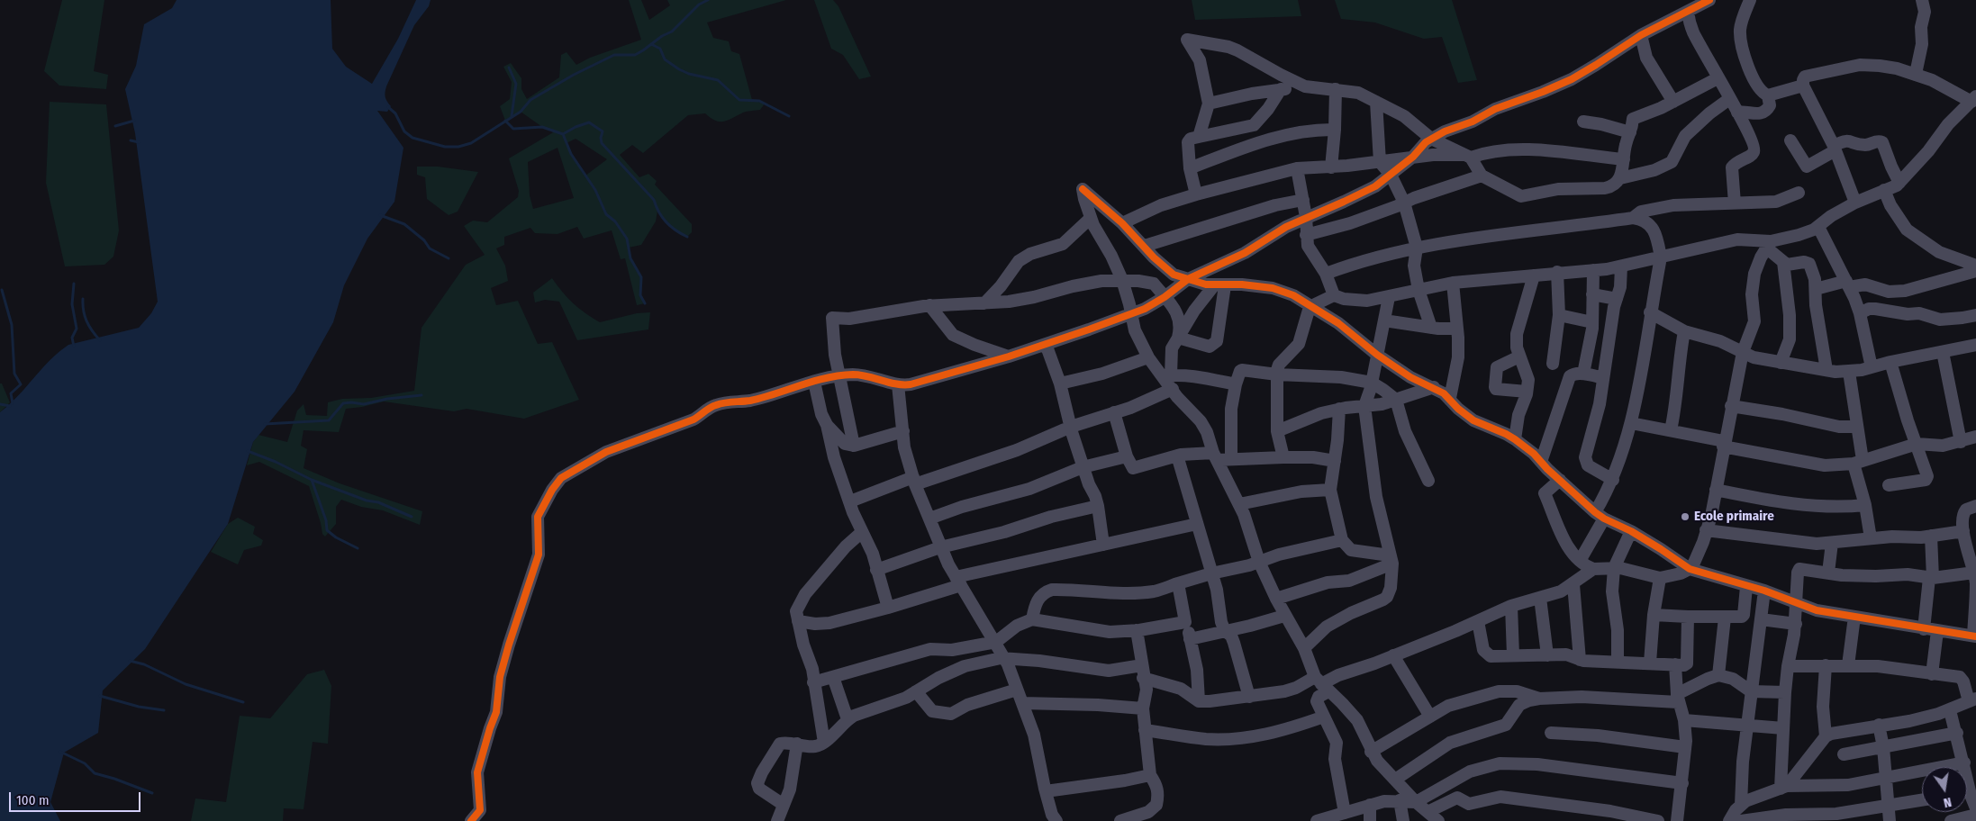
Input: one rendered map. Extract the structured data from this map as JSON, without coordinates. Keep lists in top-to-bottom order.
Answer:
{
  "places": ["Ecole primaire"],
  "scale_bar": "100 m",
  "north": "bottom"
}
